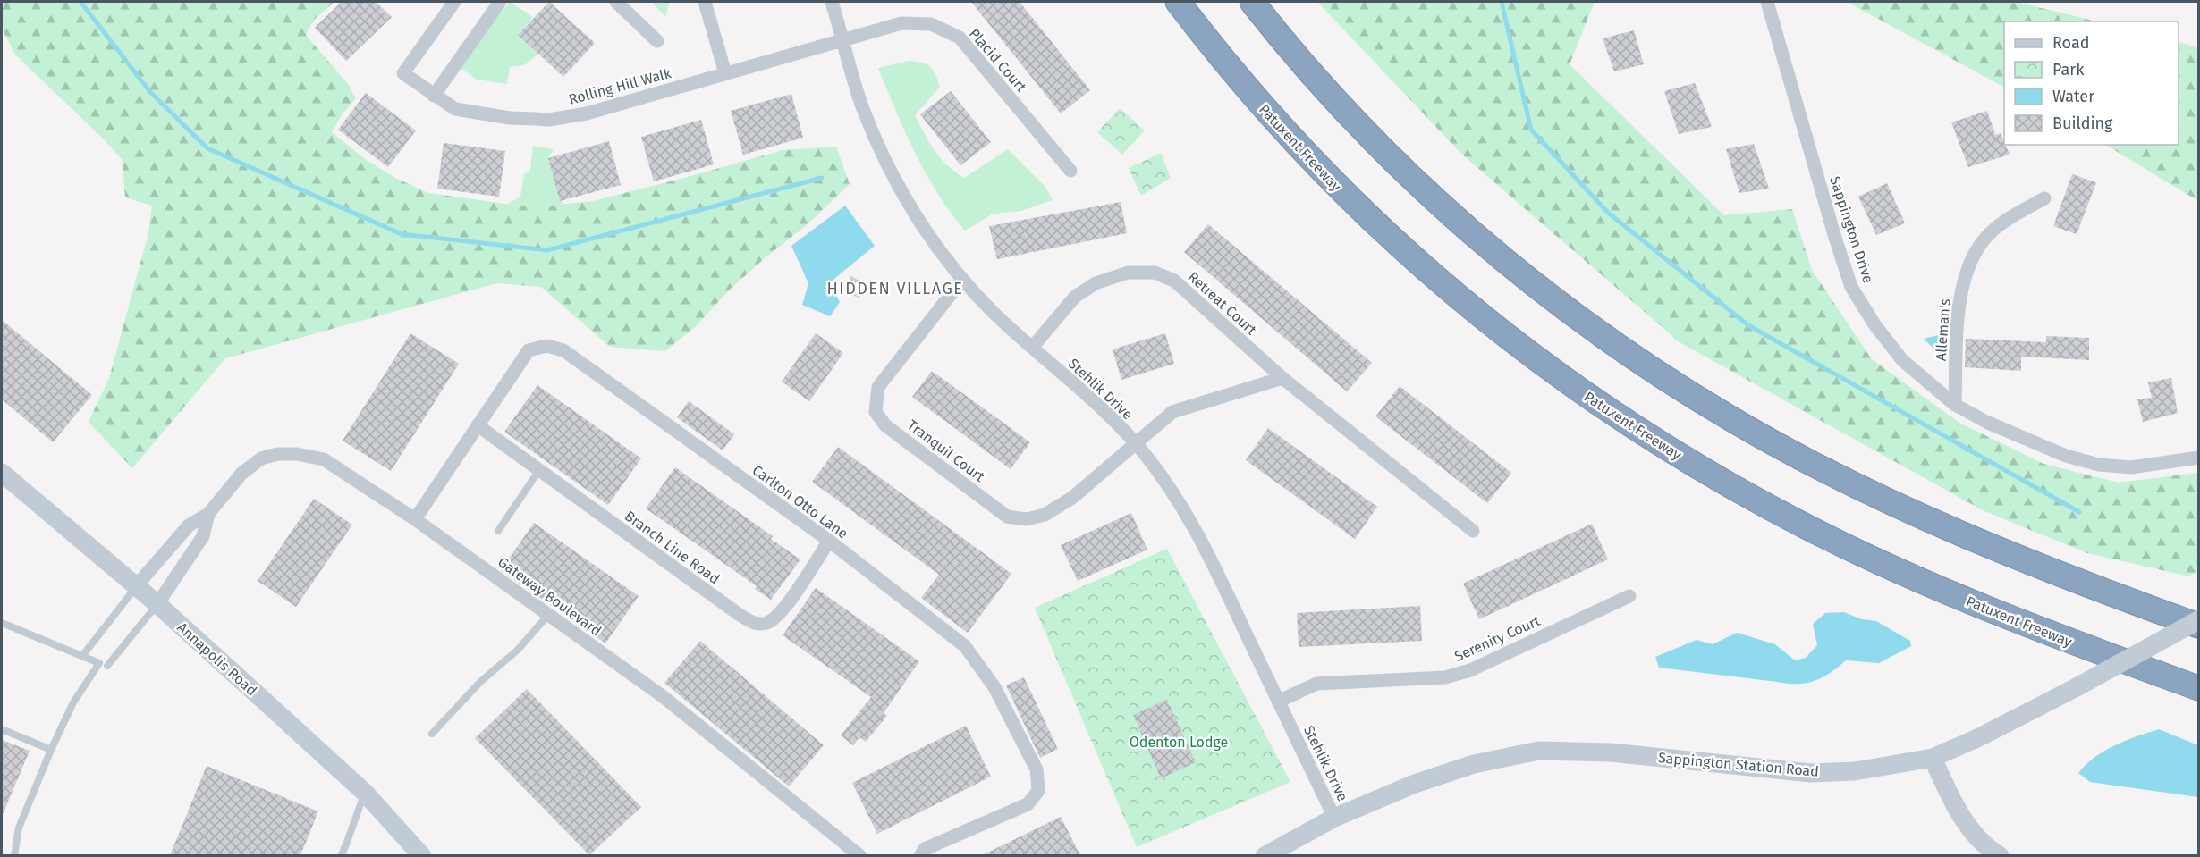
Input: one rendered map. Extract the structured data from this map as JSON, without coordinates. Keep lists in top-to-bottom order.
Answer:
{
  "streets": {
    "highway": ["Patuxent Freeway"],
    "main road": ["Annapolis Road", "Sappington Station Road"],
    "street": [
      "Placid Court",
      "Rolling Hill Walk",
      "Sappington Drive",
      "Retreat Court",
      "Alleman's",
      "Stehlik Drive",
      "Tranquil Court",
      "Carlton Otto Lane",
      "Branch Line Road",
      "Gateway Boulevard",
      "Serenity Court"
    ]
  },
  "crossings": [
    ["Placid Court", "Rolling Hill Walk"],
    ["Placid Court", "Stehlik Drive"],
    ["Rolling Hill Walk", "Stehlik Drive"],
    ["Sappington Drive", "Alleman's"],
    ["Retreat Court", "Stehlik Drive"],
    ["Stehlik Drive", "Tranquil Court"],
    ["Stehlik Drive", "Serenity Court"],
    ["Stehlik Drive", "Sappington Station Road"],
    ["Carlton Otto Lane", "Branch Line Road"],
    ["Carlton Otto Lane", "Gateway Boulevard"],
    ["Gateway Boulevard", "Annapolis Road"]
  ],
  "districts": ["HIDDEN VILLAGE"],
  "parks": ["Odenton Lodge"],
  "legend": [
    "Road",
    "Park",
    "Water",
    "Building"
  ]
}
